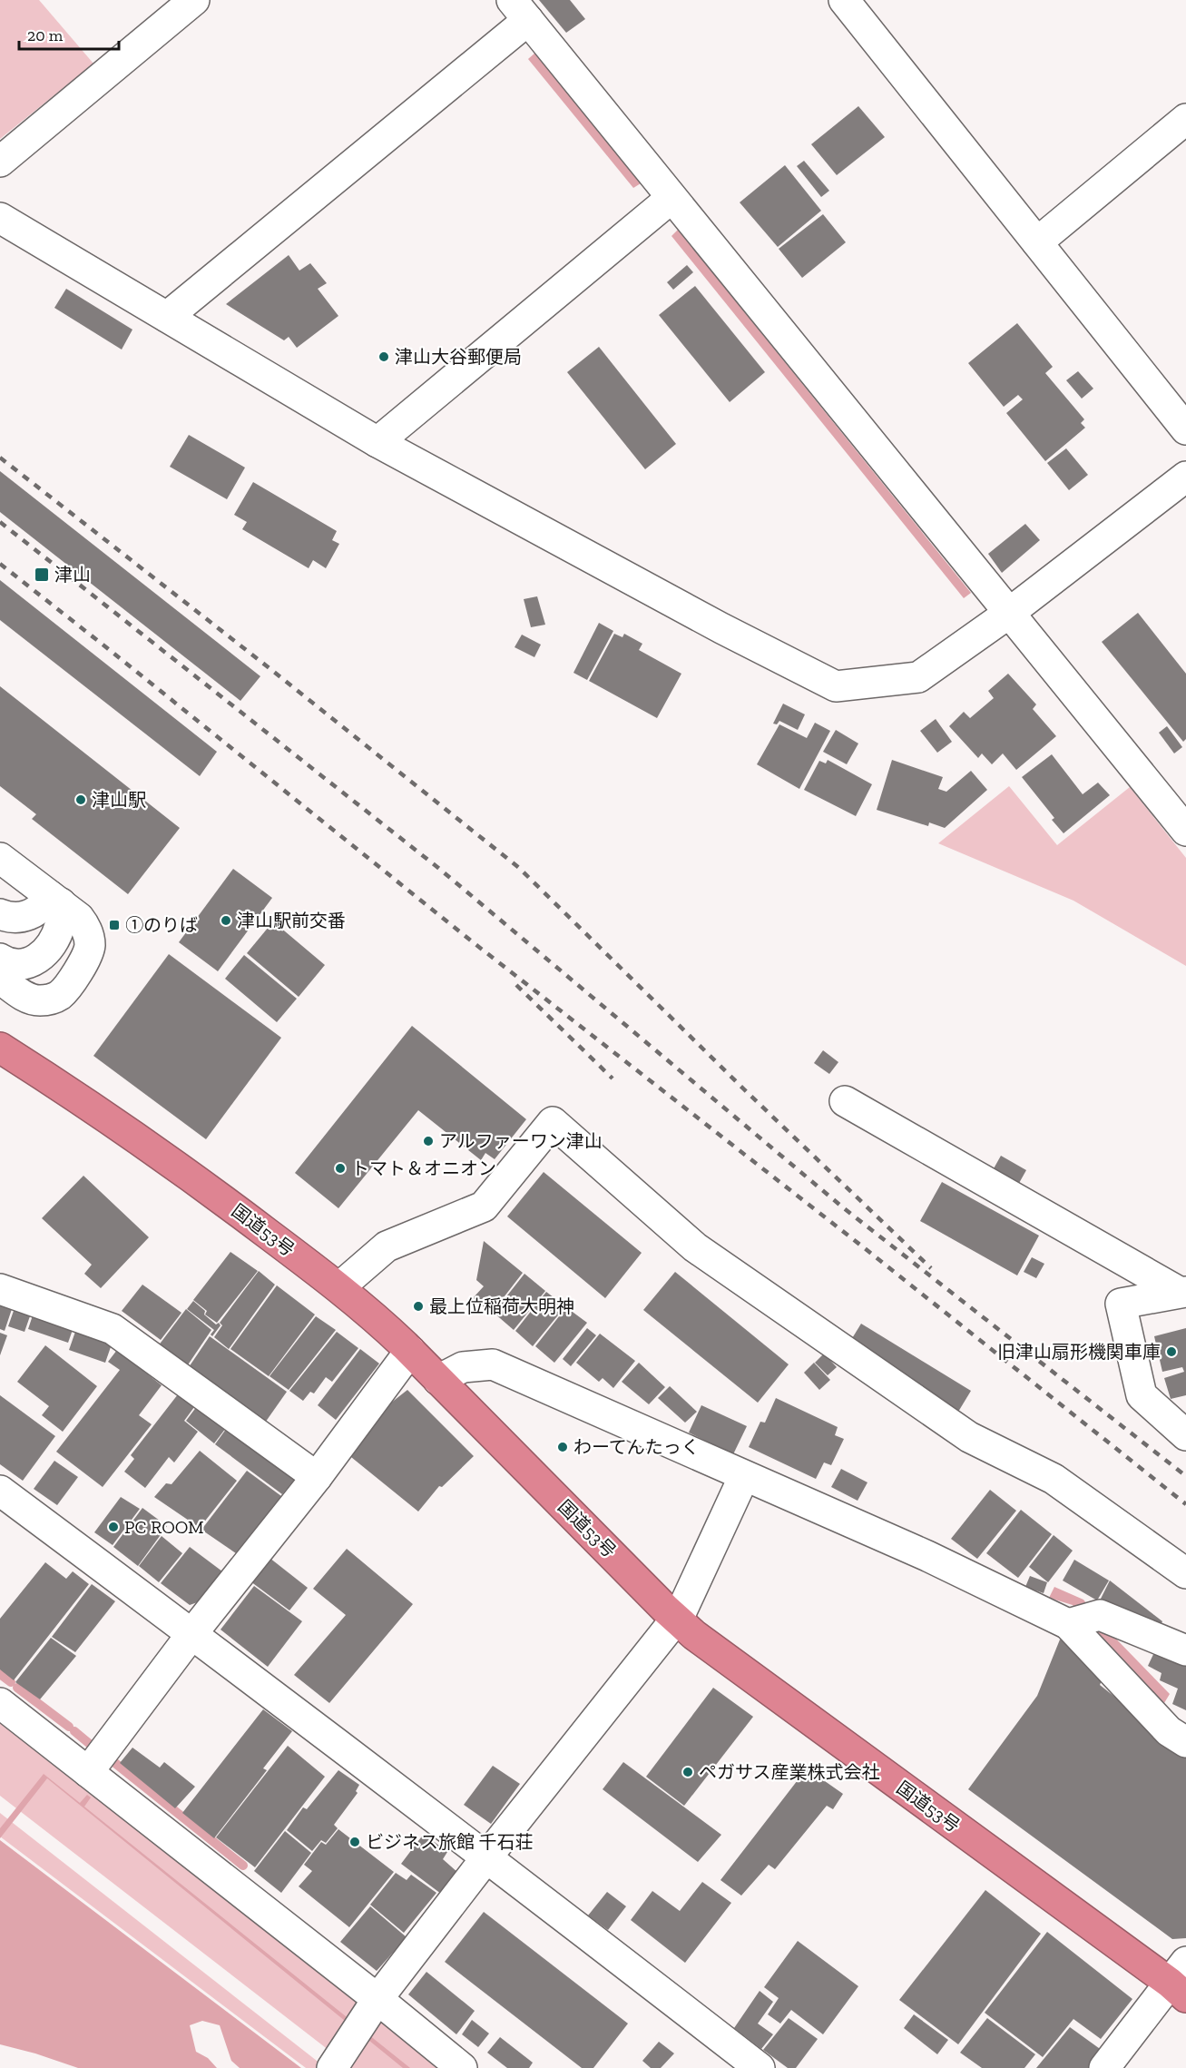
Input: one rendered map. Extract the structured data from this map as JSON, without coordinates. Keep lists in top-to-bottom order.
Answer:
{
  "streets": {
    "highway": ["国道53号"]
  },
  "places": {
    "other": [
      "津山大谷郵便局",
      "津山駅",
      "津山駅前交番",
      "アルファーワン津山",
      "トマト＆オニオン",
      "最上位稲荷大明神",
      "旧津山扇形機関車庫",
      "わーてんたっく",
      "PC ROOM",
      "ペガサス産業株式会社",
      "ビジネス旅館 千石荘"
    ],
    "transit": ["津山", "①のりば"]
  },
  "scale_bar": "20 m"
}
